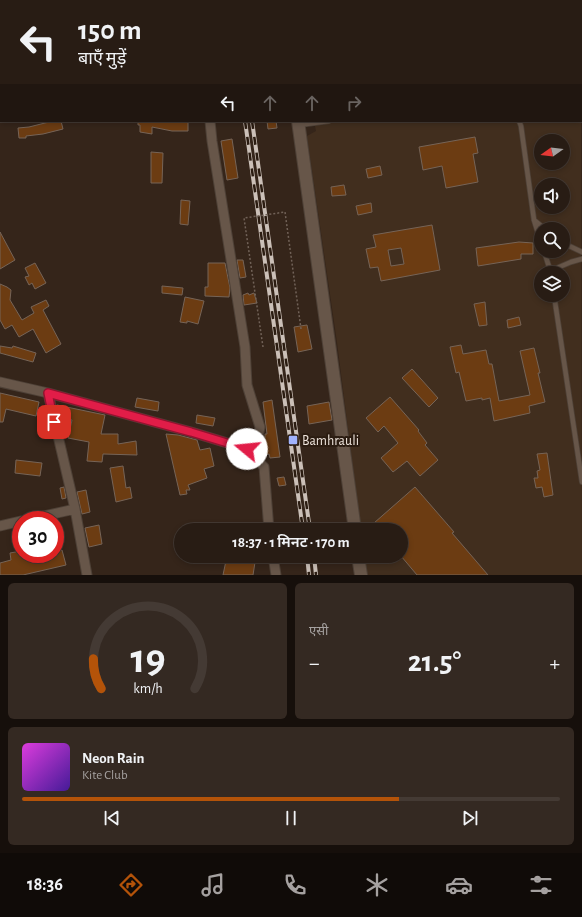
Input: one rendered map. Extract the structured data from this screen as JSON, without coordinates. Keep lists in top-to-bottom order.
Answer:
{
  "places": {
    "transit": ["Bamhrauli"]
  },
  "north": "left",
  "page": {
    "turn": ["150 m", "बाएँ मुड़ें"],
    "limit": "30",
    "trip": "18:37 · 1 मिनट · 170 m",
    "tile": "एसी",
    "heat": ["−", "21.5°", "+"],
    "song": ["Neon Rain", "Kite Club"],
    "tabs": "18:36",
    "gauge": ["19", "km/h"]
  }
}
